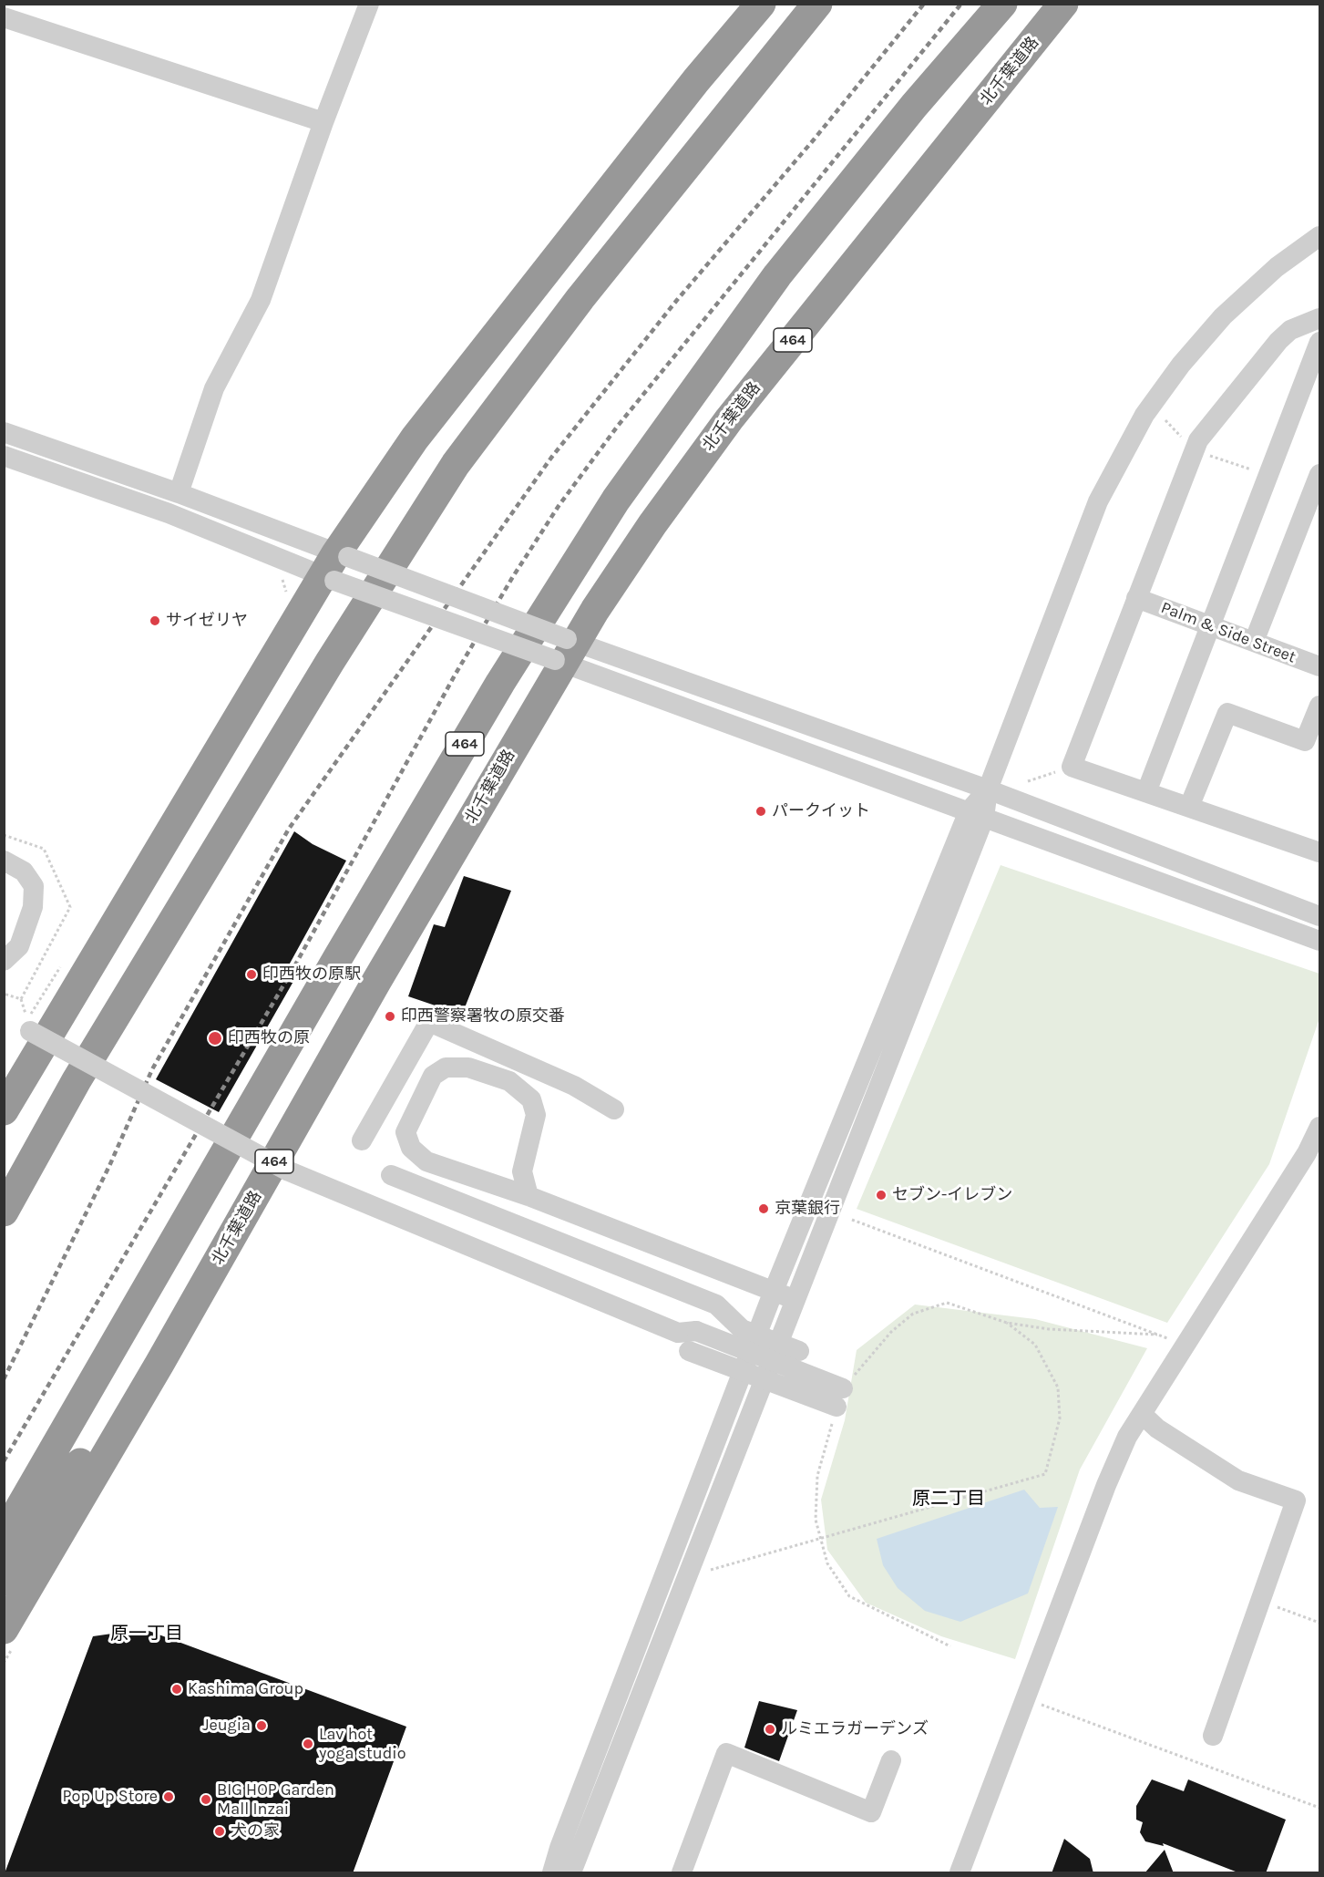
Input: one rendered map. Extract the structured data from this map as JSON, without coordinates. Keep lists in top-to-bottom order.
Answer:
{
  "streets": {
    "highway": ["北千葉道路", "464"],
    "street": ["Palm & Side Street"]
  },
  "districts": ["原二丁目", "原一丁目"],
  "places": [
    "サイゼリヤ",
    "パークイット",
    "印西牧の原駅",
    "印西警察署牧の原交番",
    "印西牧の原",
    "セブン-イレブン",
    "京葉銀行",
    "Kashima Group",
    "Jeugia",
    "ルミエラガーデンズ",
    "Lav hot yoga studio",
    "Pop Up Store",
    "BIG HOP Garden Mall Inzai",
    "犬の家"
  ]
}
